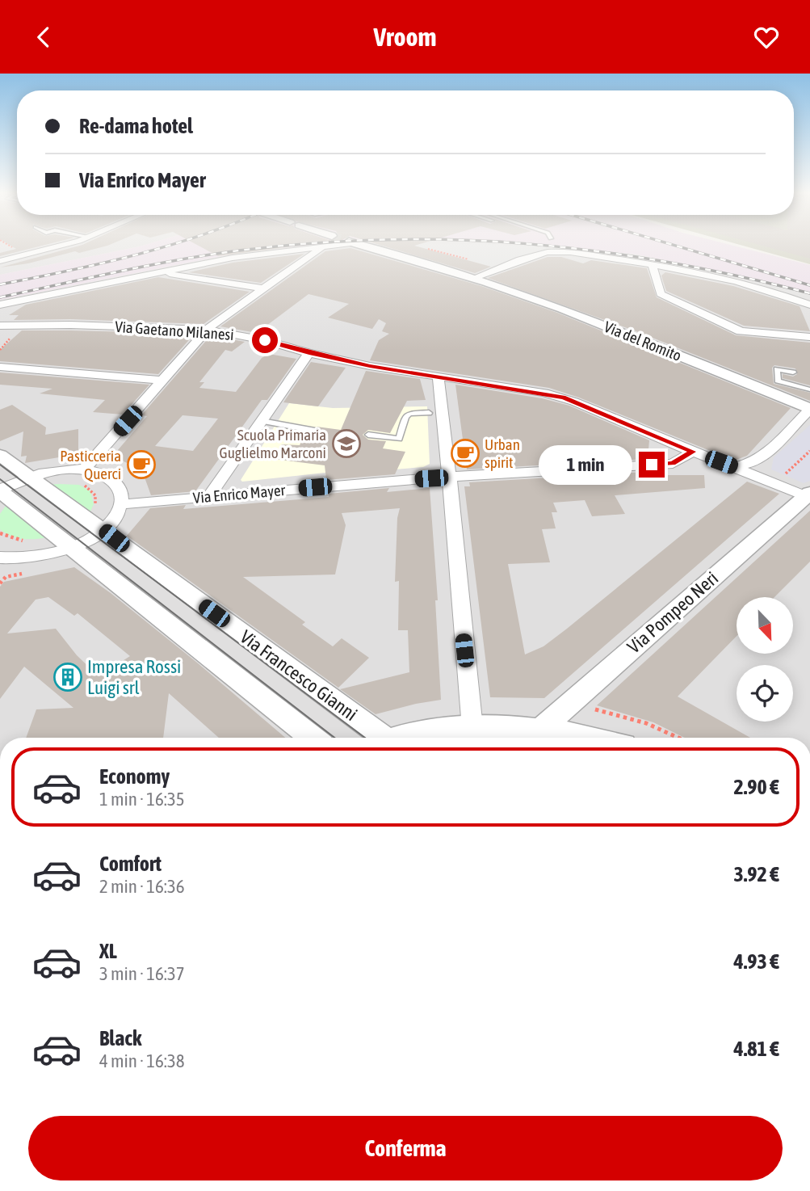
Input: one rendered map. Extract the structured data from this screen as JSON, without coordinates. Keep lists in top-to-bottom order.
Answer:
{
  "streets": {
    "street": [
      "Via Gaetano Milanesi",
      "Via del Romito",
      "Via Enrico Mayer",
      "Via Pompeo Neri",
      "Via Francesco Gianni"
    ]
  },
  "crossings": [
    ["Via Gaetano Milanesi", "Via Enrico Mayer"],
    ["Via Gaetano Milanesi", "Via Pompeo Neri"]
  ],
  "places": {
    "school or university": ["Scuola Primaria Guglielmo Marconi"],
    "cafe": ["Urban spirit", "Pasticceria Querci"],
    "building": ["Impresa Rossi Luigi srl"]
  },
  "north": "bottom right",
  "page": {
    "header": "Vroom",
    "banner": ["Re-dama hotel", "Via Enrico Mayer"],
    "bubble": "1 min",
    "list": [
      {
        "name": "Economy",
        "note": "1 min · 16:35",
        "value": "2.90 €"
      },
      {
        "name": "Comfort",
        "note": "2 min · 16:36",
        "value": "3.92 €"
      },
      {
        "name": "XL",
        "note": "3 min · 16:37",
        "value": "4.93 €"
      },
      {
        "name": "Black",
        "note": "4 min · 16:38",
        "value": "4.81 €"
      }
    ],
    "buttons": "Conferma"
  }
}
